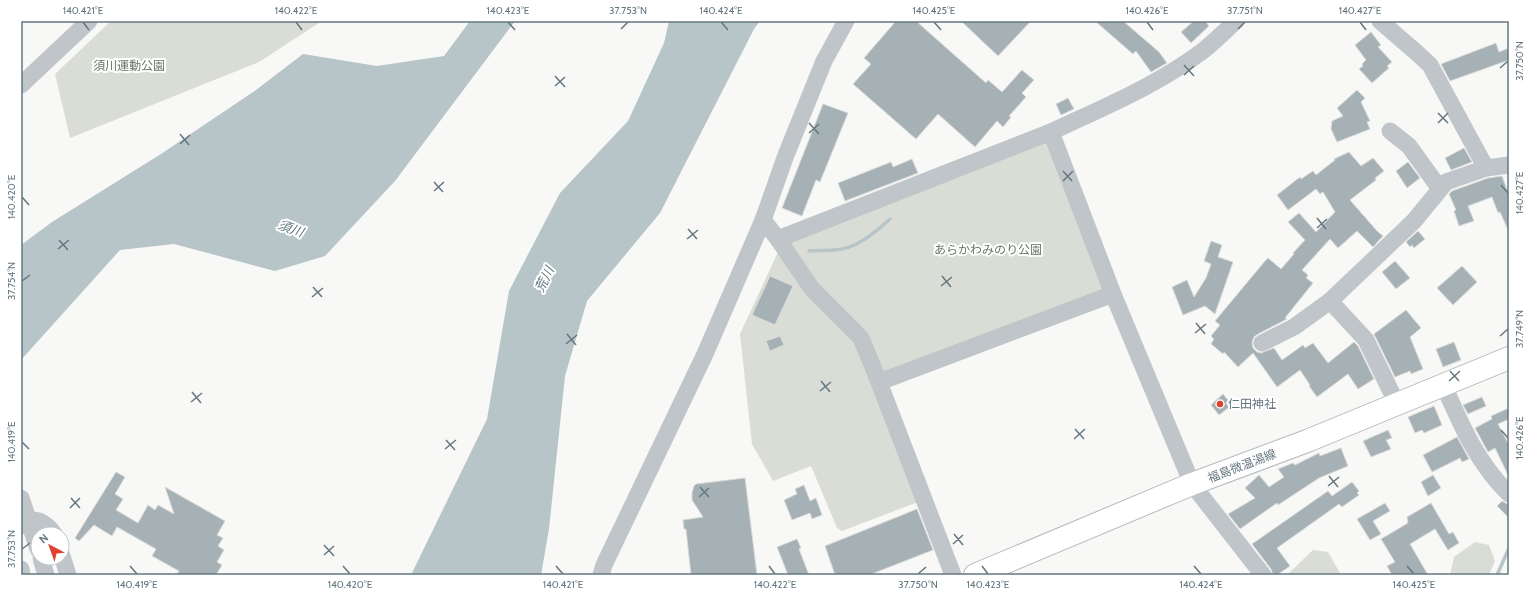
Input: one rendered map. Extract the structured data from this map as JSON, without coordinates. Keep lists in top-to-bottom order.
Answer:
{
  "streets": {
    "main road": ["福島微温湯線"]
  },
  "water": ["須川", "荒川"],
  "parks": ["須川運動公園", "あらかわみのり公園"],
  "places": ["仁田神社"],
  "north": "top left",
  "coordinates": [
    "140.421°E",
    "140.422°E",
    "140.423°E",
    "37.753°N",
    "140.424°E",
    "140.425°E",
    "140.426°E",
    "37.751°N",
    "140.427°E",
    "37.750°N",
    "140.420°E",
    "37.754°N",
    "37.749°N",
    "140.419°E"
  ]
}
